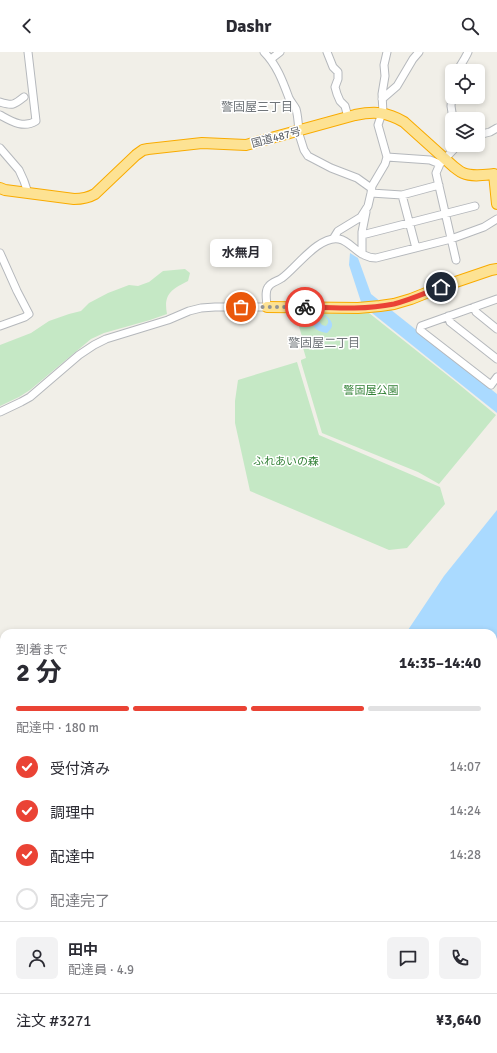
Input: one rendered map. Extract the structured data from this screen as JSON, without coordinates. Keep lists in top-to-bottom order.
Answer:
{
  "streets": {
    "highway": ["国道487号"]
  },
  "districts": ["警固屋三丁目", "警固屋二丁目"],
  "parks": ["警固屋公園", "ふれあいの森"],
  "places": ["水無月"],
  "page": {
    "header": "Dashr",
    "bubble": "水無月",
    "heading": ["2 分", "到着まで", "14:35–14:40"],
    "panel": [
      "田中",
      "配達員 · 4.9",
      "注文 #3271",
      "¥3,640"
    ],
    "bar": "配達中 · 180 m",
    "list": [
      ["受付済み", "14:07"],
      ["調理中", "14:24"],
      ["配達中", "14:28"],
      "配達完了"
    ]
  }
}
